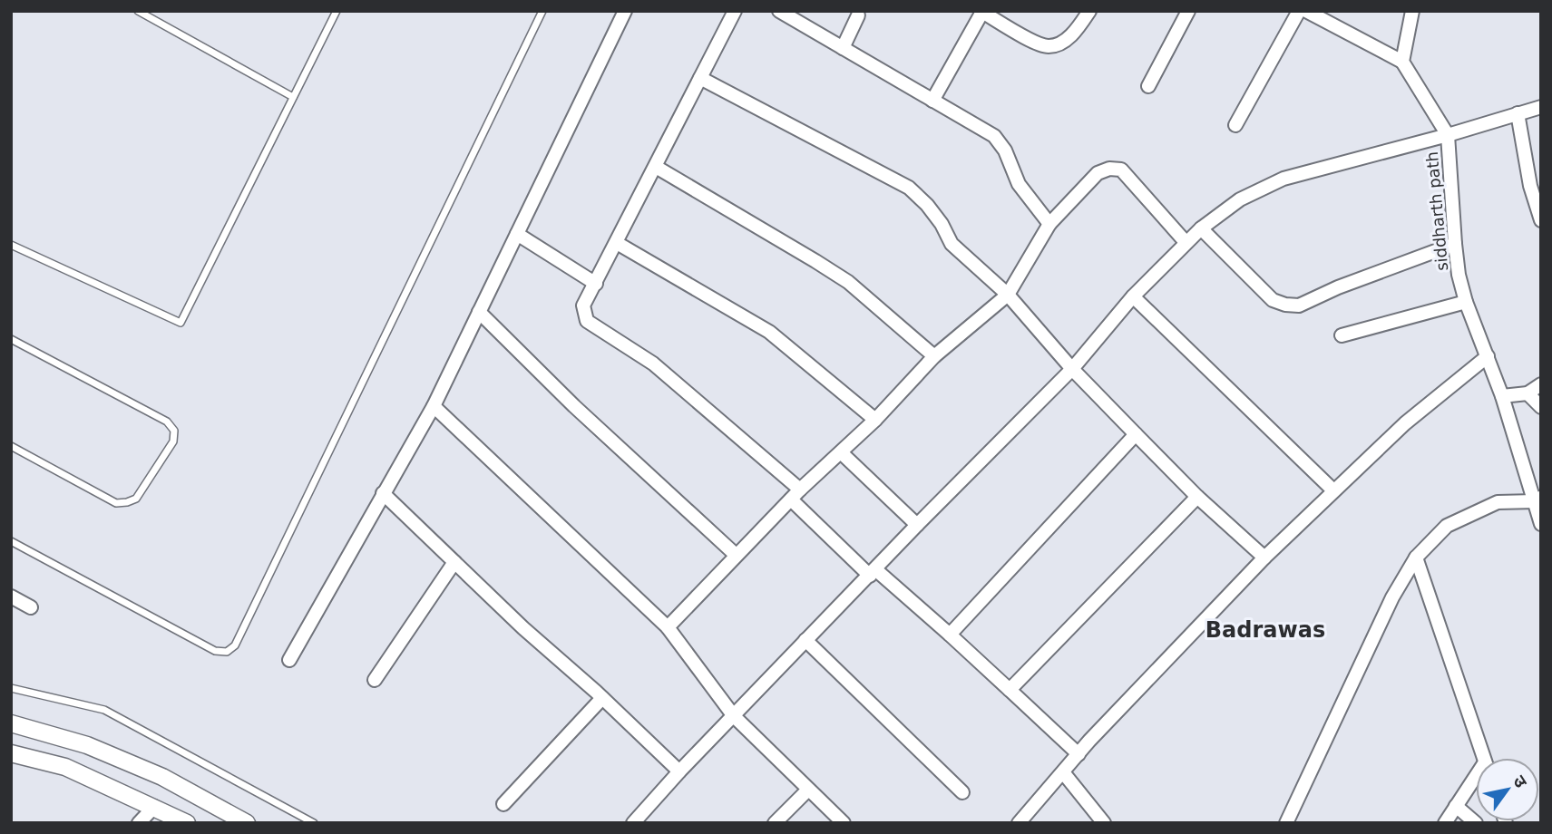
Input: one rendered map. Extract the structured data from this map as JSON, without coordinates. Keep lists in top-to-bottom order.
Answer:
{
  "streets": {
    "street": ["siddharth path"]
  },
  "districts": ["Badrawas"],
  "north": "top right"
}
